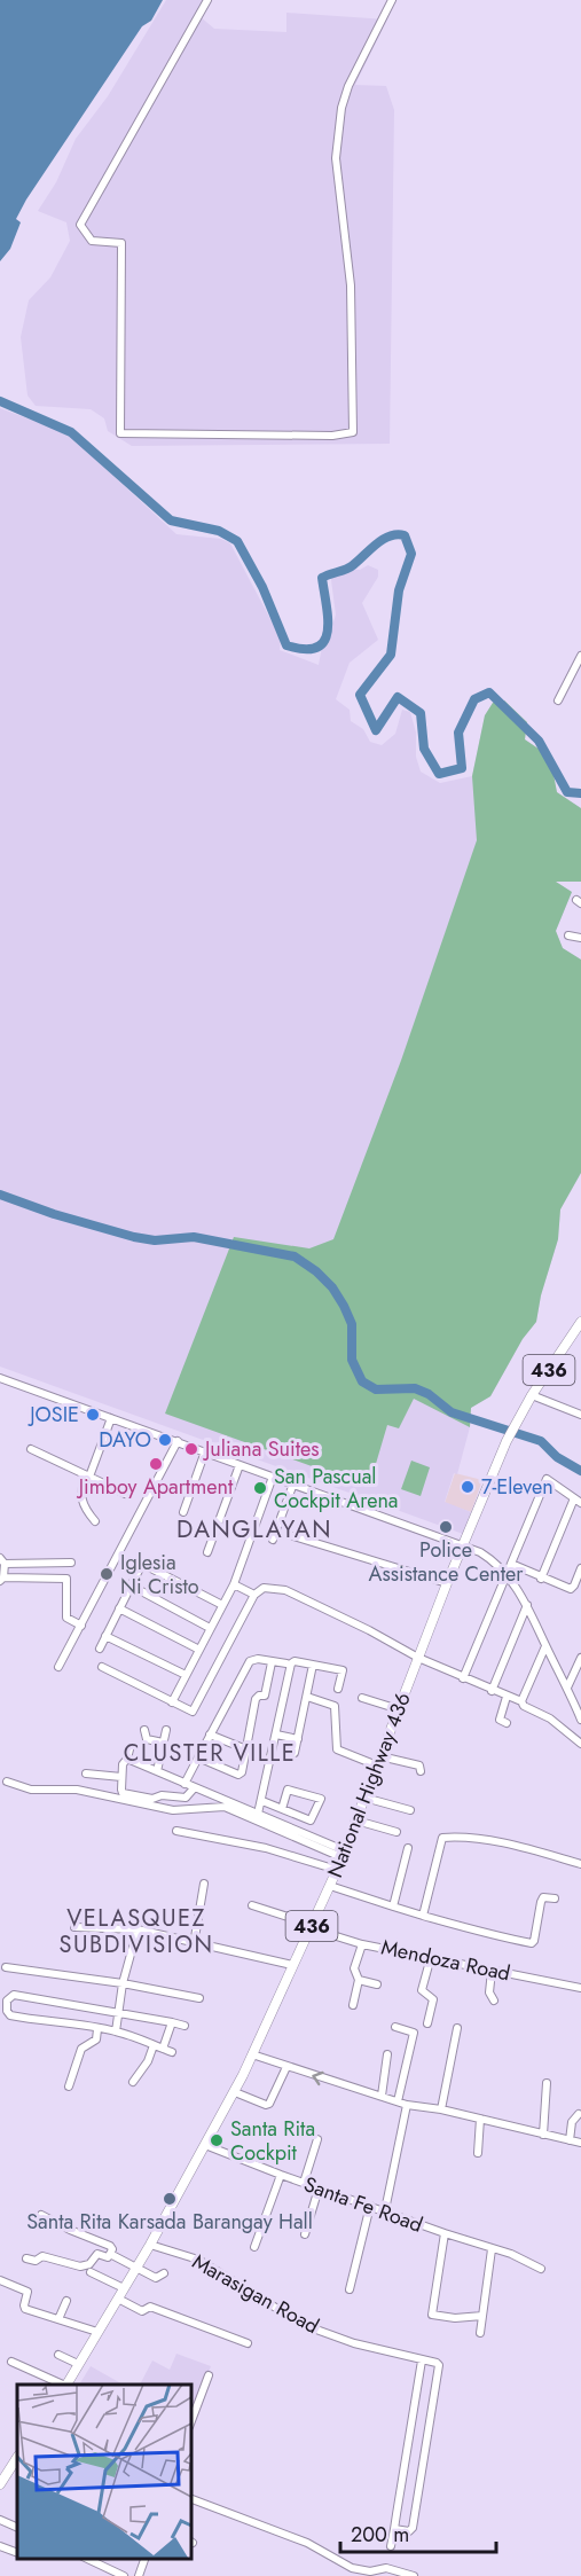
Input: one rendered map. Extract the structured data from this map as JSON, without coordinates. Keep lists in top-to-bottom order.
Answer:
{
  "streets": {
    "main road": ["436", "National Highway 436"],
    "street": ["Mendoza Road", "Santa Fe Road", "Marasigan Road"]
  },
  "crossings": [
    ["National Highway 436", "Mendoza Road"],
    ["National Highway 436", "Santa Fe Road"],
    ["National Highway 436", "Marasigan Road"]
  ],
  "districts": ["DANGLAYAN", "CLUSTER VILLE", "VELASQUEZ SUBDIVISION"],
  "places": [
    "JOSIE",
    "DAYO",
    "Juliana Suites",
    "Jimboy Apartment",
    "7-Eleven",
    "San Pascual Cockpit Arena",
    "Police Assistance Center",
    "Iglesia Ni Cristo",
    "Santa Rita Cockpit",
    "Santa Rita Karsada Barangay Hall"
  ],
  "scale_bar": "200 m"
}
